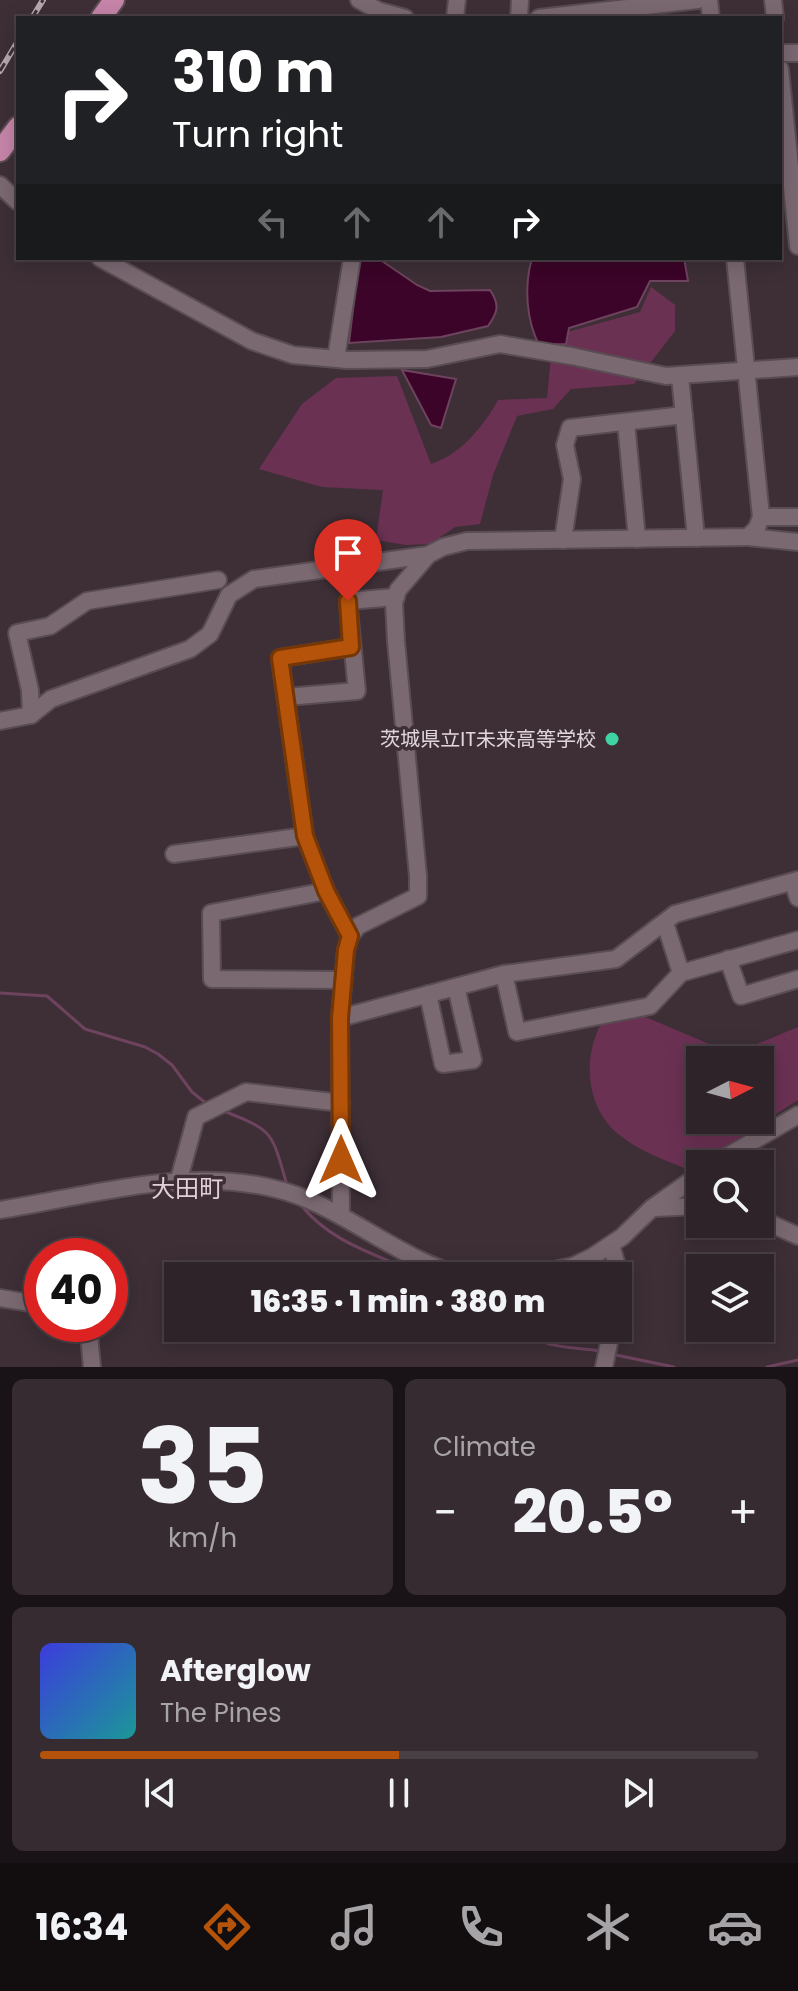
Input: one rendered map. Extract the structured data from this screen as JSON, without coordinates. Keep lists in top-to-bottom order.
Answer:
{
  "districts": ["大田町"],
  "places": ["茨城県立IT未来高等学校"],
  "north": "right",
  "page": {
    "turn": ["310 m", "Turn right"],
    "limit": "40",
    "trip": "16:35 · 1 min · 380 m",
    "tile": [
      ["35", "km/h"],
      "Climate"
    ],
    "heat": ["−", "20.5°", "+"],
    "song": ["Afterglow", "The Pines"],
    "tabs": "16:34"
  }
}
